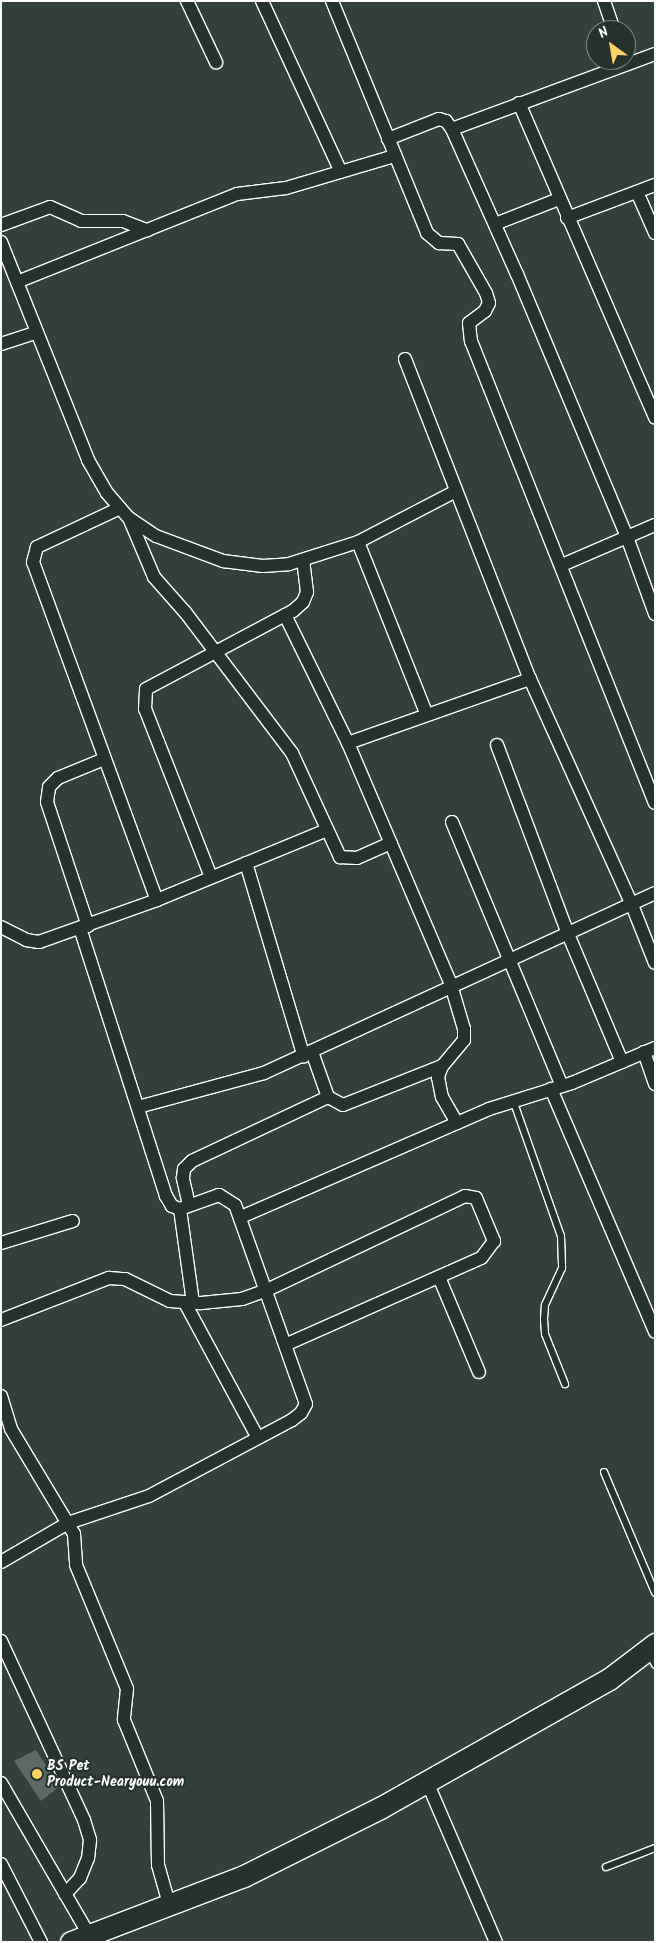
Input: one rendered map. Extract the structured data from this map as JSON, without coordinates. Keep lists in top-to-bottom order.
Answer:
{
  "places": ["BS Pet Product-Nearyouu.com"],
  "north": "top left"
}
